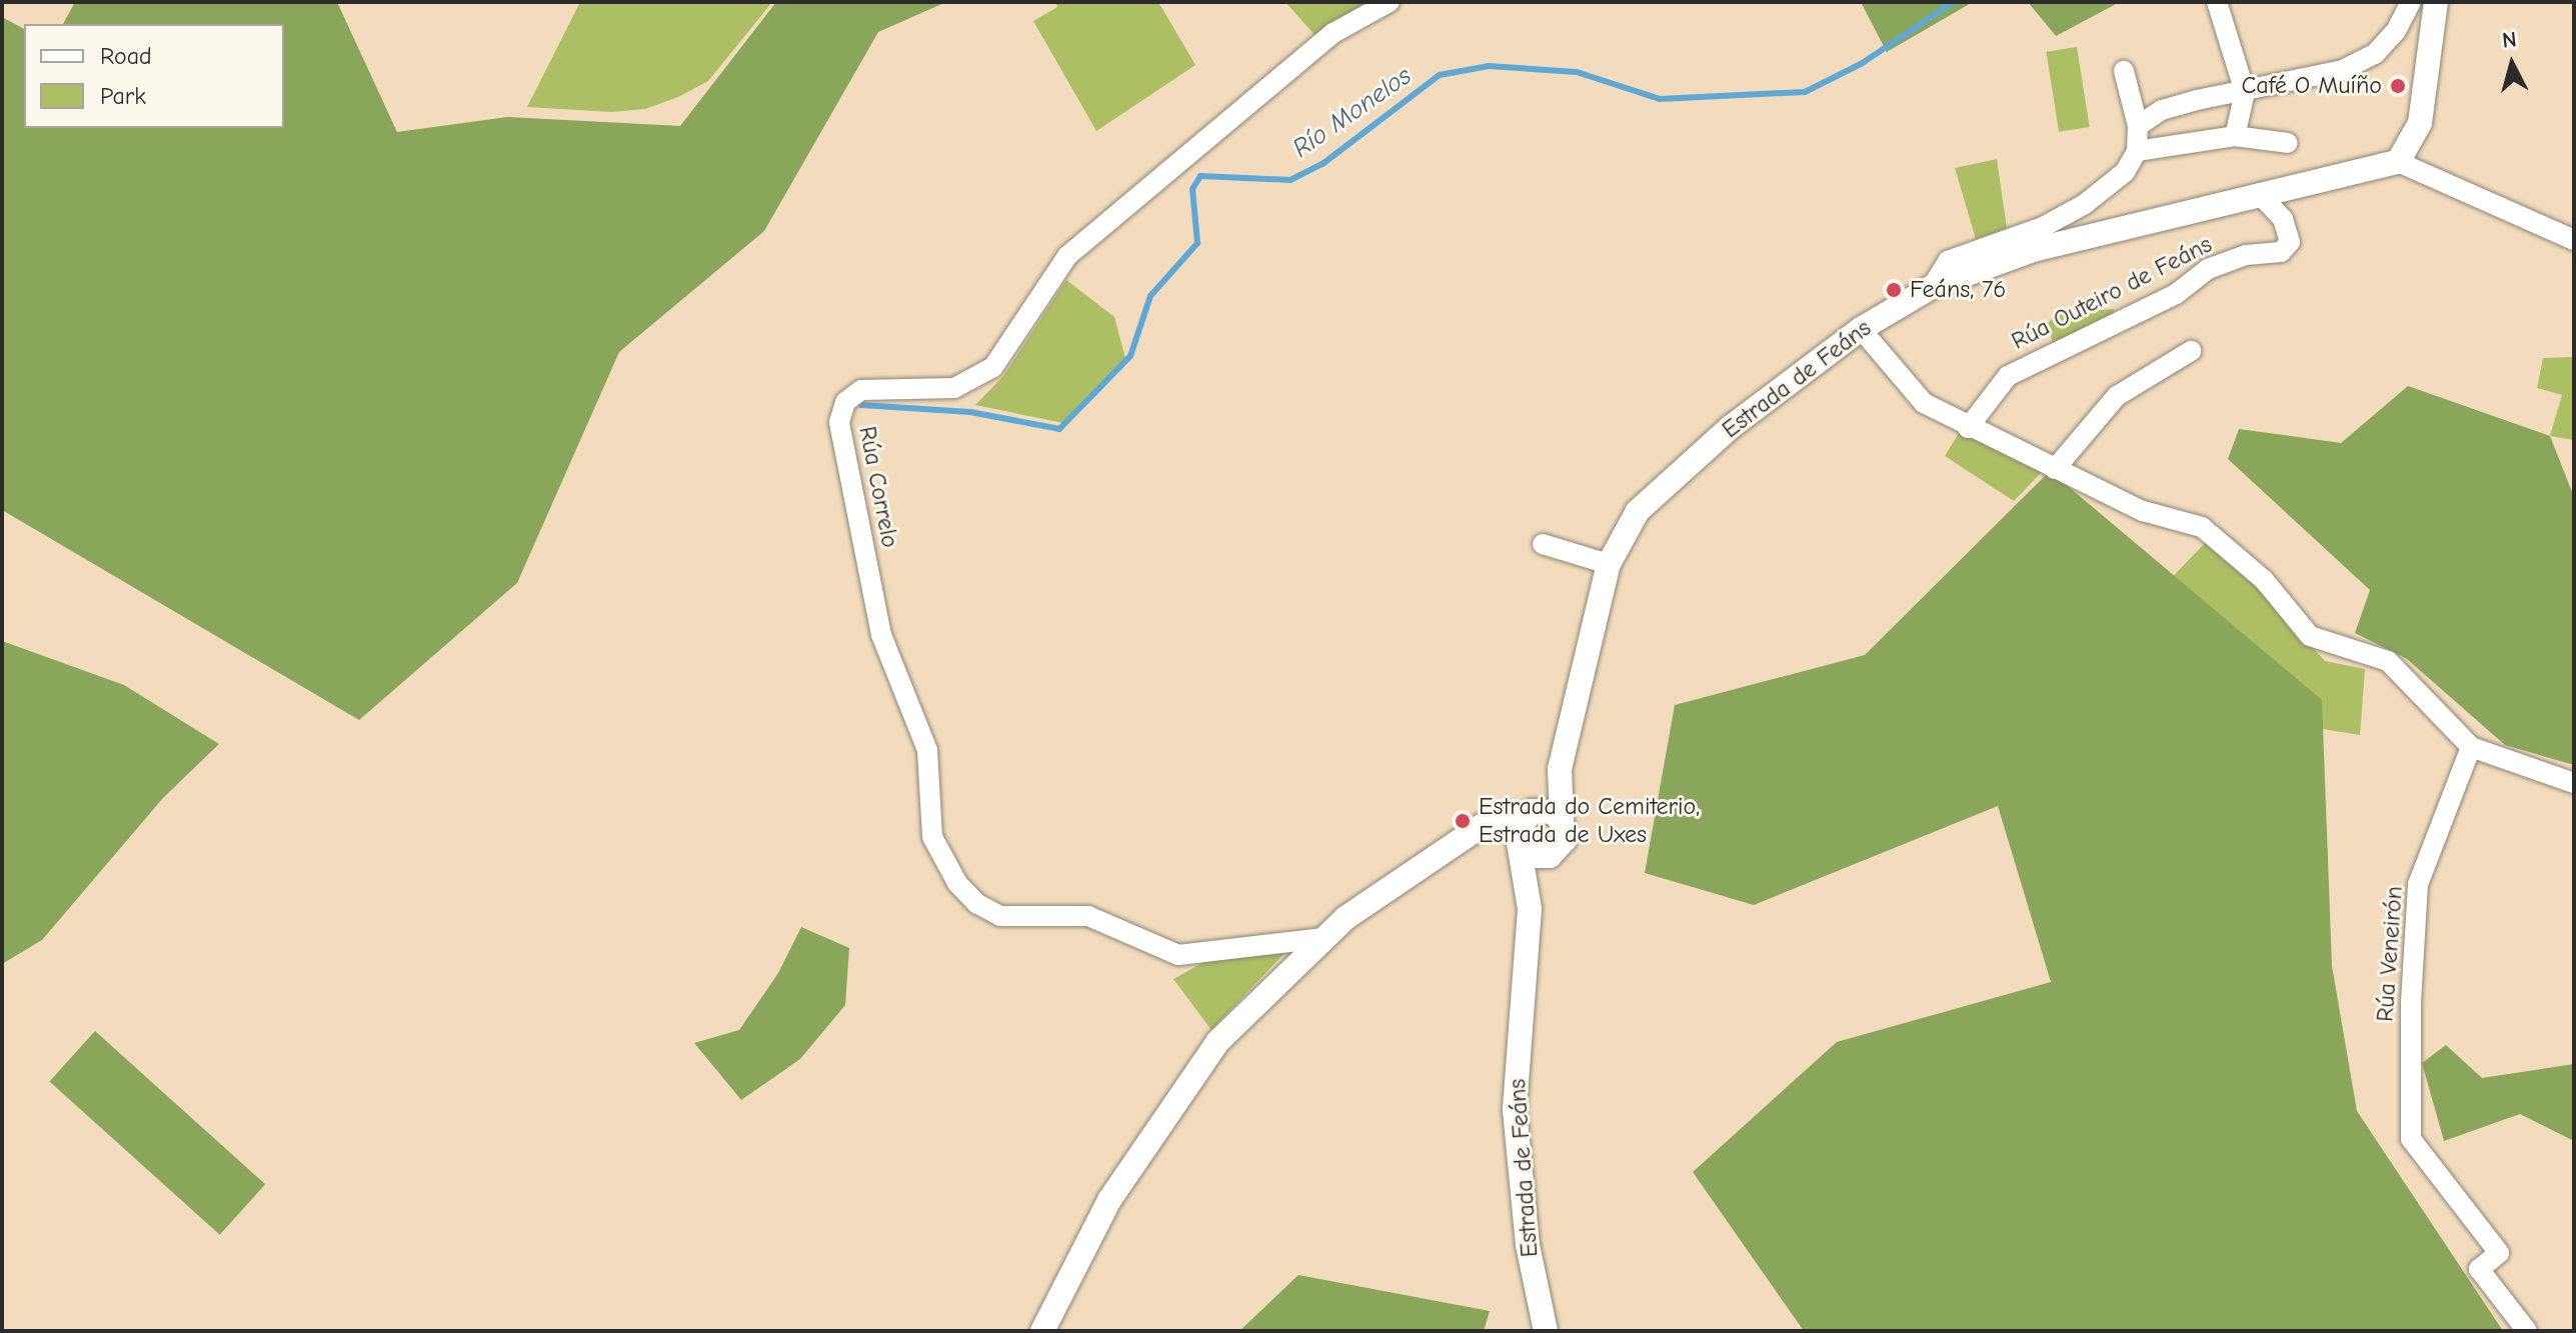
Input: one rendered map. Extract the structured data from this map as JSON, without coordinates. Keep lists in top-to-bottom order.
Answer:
{
  "streets": {
    "street": [
      "Rúa Outeiro de Feáns",
      "Estrada de Feáns",
      "Rúa Correlo",
      "Rúa Veneirón"
    ]
  },
  "crossings": [
    ["Rúa Outeiro de Feáns", "Estrada de Feáns"]
  ],
  "water": ["Río Monelos"],
  "places": ["Café O Muíño", "Feáns, 76", "Estrada do Cemiterio, Estrada de Uxes"],
  "legend": ["Road", "Park"],
  "north": "top"
}
